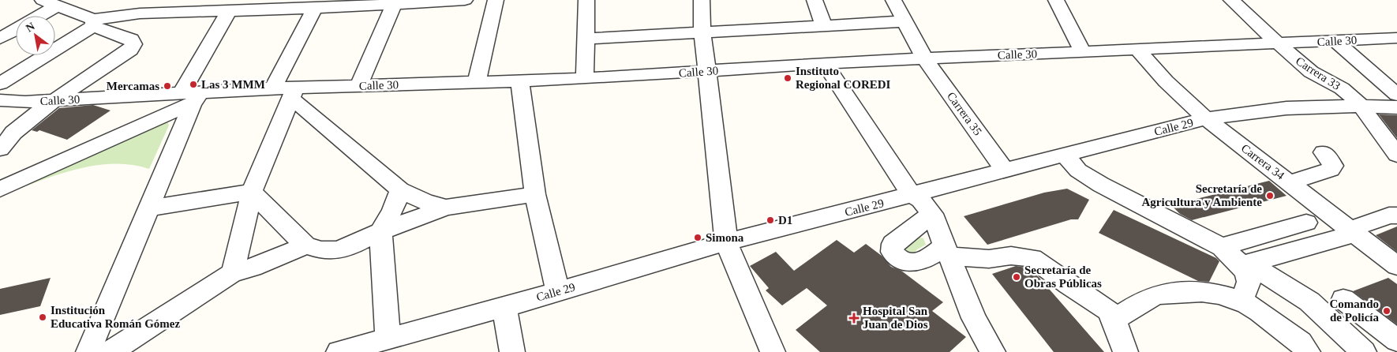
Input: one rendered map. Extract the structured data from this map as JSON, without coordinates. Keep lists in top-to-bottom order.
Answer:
{
  "streets": {
    "street": [
      "Calle 30",
      "Carrera 33",
      "Carrera 35",
      "Calle 29",
      "Carrera 34"
    ]
  },
  "crossings": [
    ["Calle 30", "Carrera 33"],
    ["Calle 30", "Carrera 35"],
    ["Calle 30", "Carrera 34"],
    ["Carrera 33", "Calle 29"],
    ["Carrera 35", "Calle 29"],
    ["Calle 29", "Carrera 34"]
  ],
  "places": {
    "other": [
      "Instituto Regional COREDI",
      "Las 3 MMM",
      "Mercamas",
      "Secretaría de Agricultura y Ambiente",
      "D1",
      "Simona",
      "Secretaría de Obras Públicas",
      "Comando de Policía",
      "Institución Educativa Román Gómez"
    ],
    "health": ["Hospital San Juan de Dios"]
  },
  "north": "top left"
}
